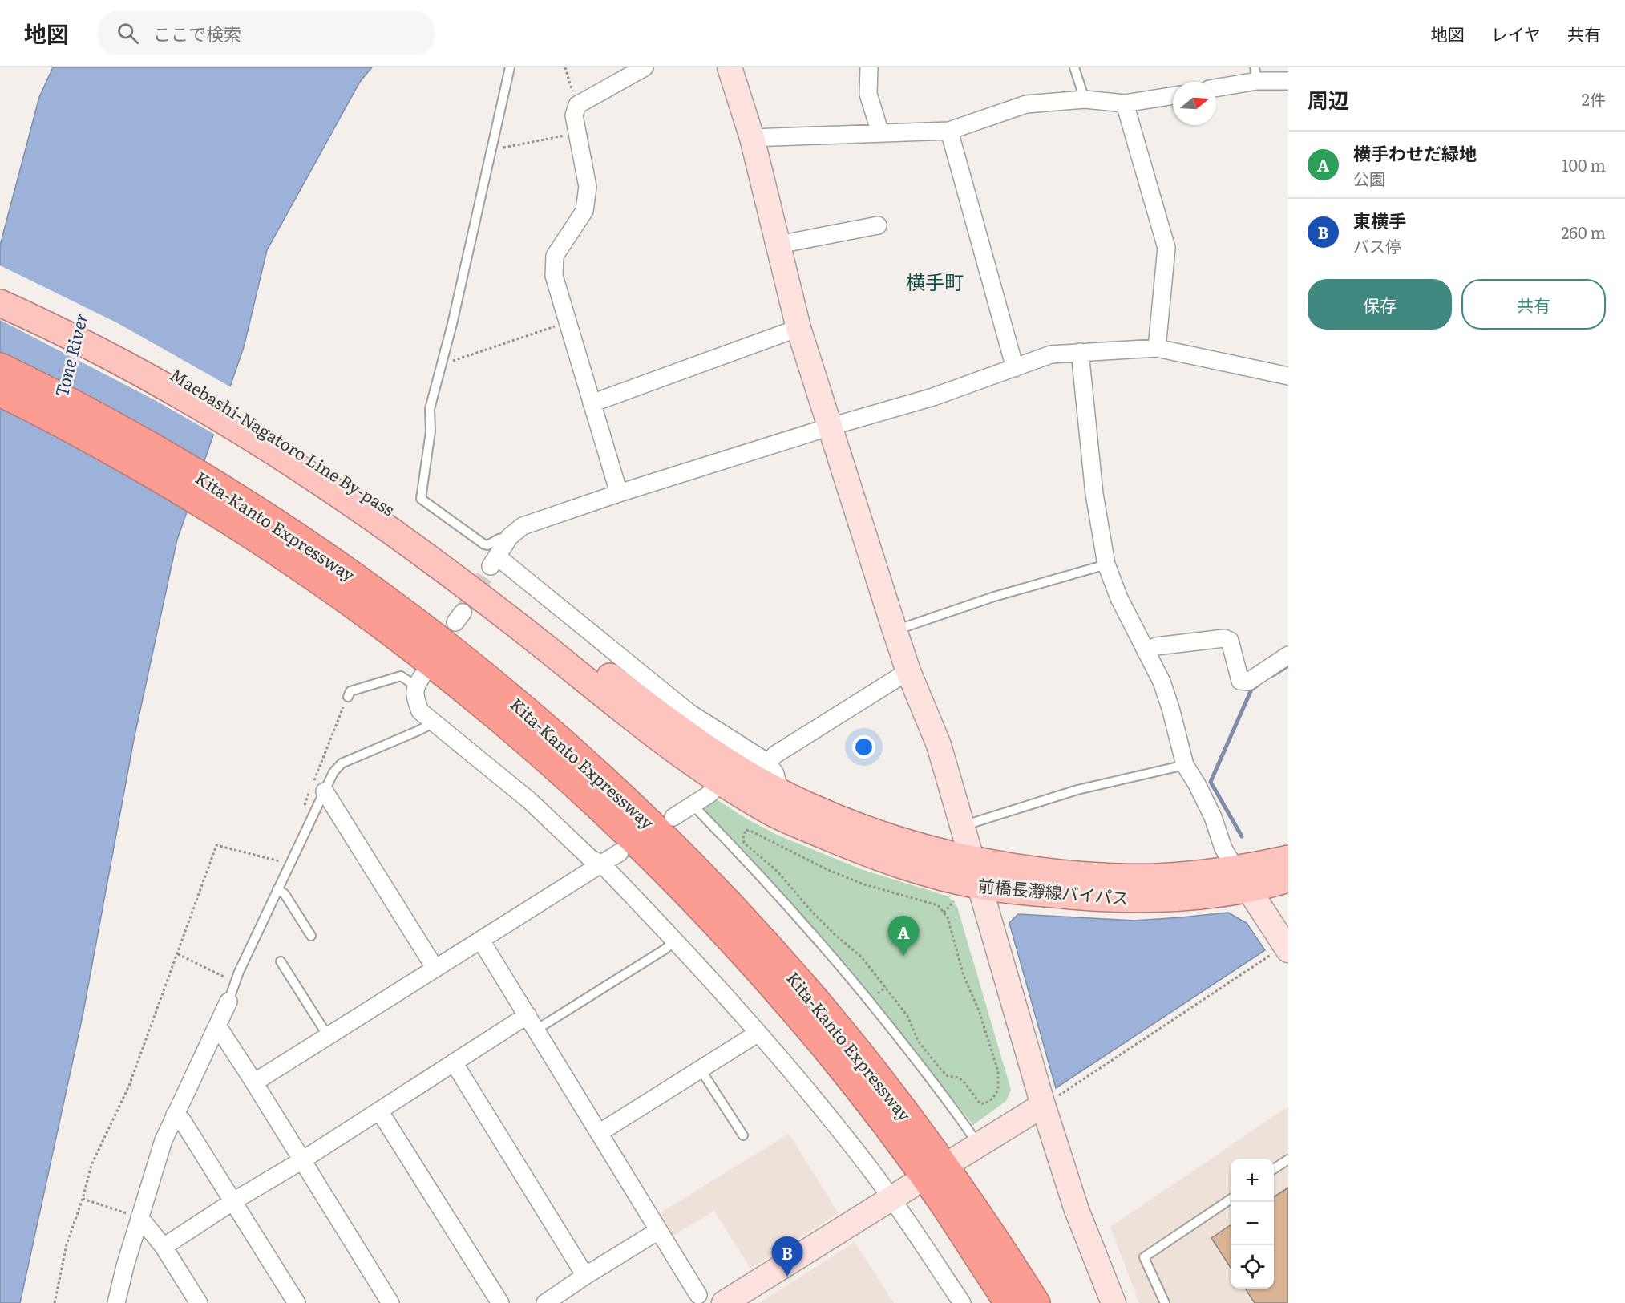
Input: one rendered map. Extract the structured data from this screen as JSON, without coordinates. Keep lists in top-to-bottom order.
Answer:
{
  "streets": {
    "highway": ["Kita-Kanto Expressway"],
    "main road": ["Maebashi-Nagatoro Line By-pass", "前橋長瀞線バイパス"]
  },
  "crossings": [
    ["Maebashi-Nagatoro Line By-pass", "前橋長瀞線バイパス"]
  ],
  "districts": ["横手町"],
  "water": ["Tone River"],
  "north": "right",
  "page": {
    "header": "地図",
    "search": "ここで検索",
    "nav": ["地図", "レイヤ", "共有"],
    "heading": ["周辺", "2件"],
    "list": [
      {
        "mark": "A",
        "name": "横手わせだ緑地",
        "note": "公園",
        "value": "100 m"
      },
      {
        "mark": "B",
        "name": "東横手",
        "note": "バス停",
        "value": "260 m"
      }
    ],
    "buttons": ["保存", "共有"],
    "pins": ["A", "B"],
    "map_buttons": ["+", "−"]
  }
}
